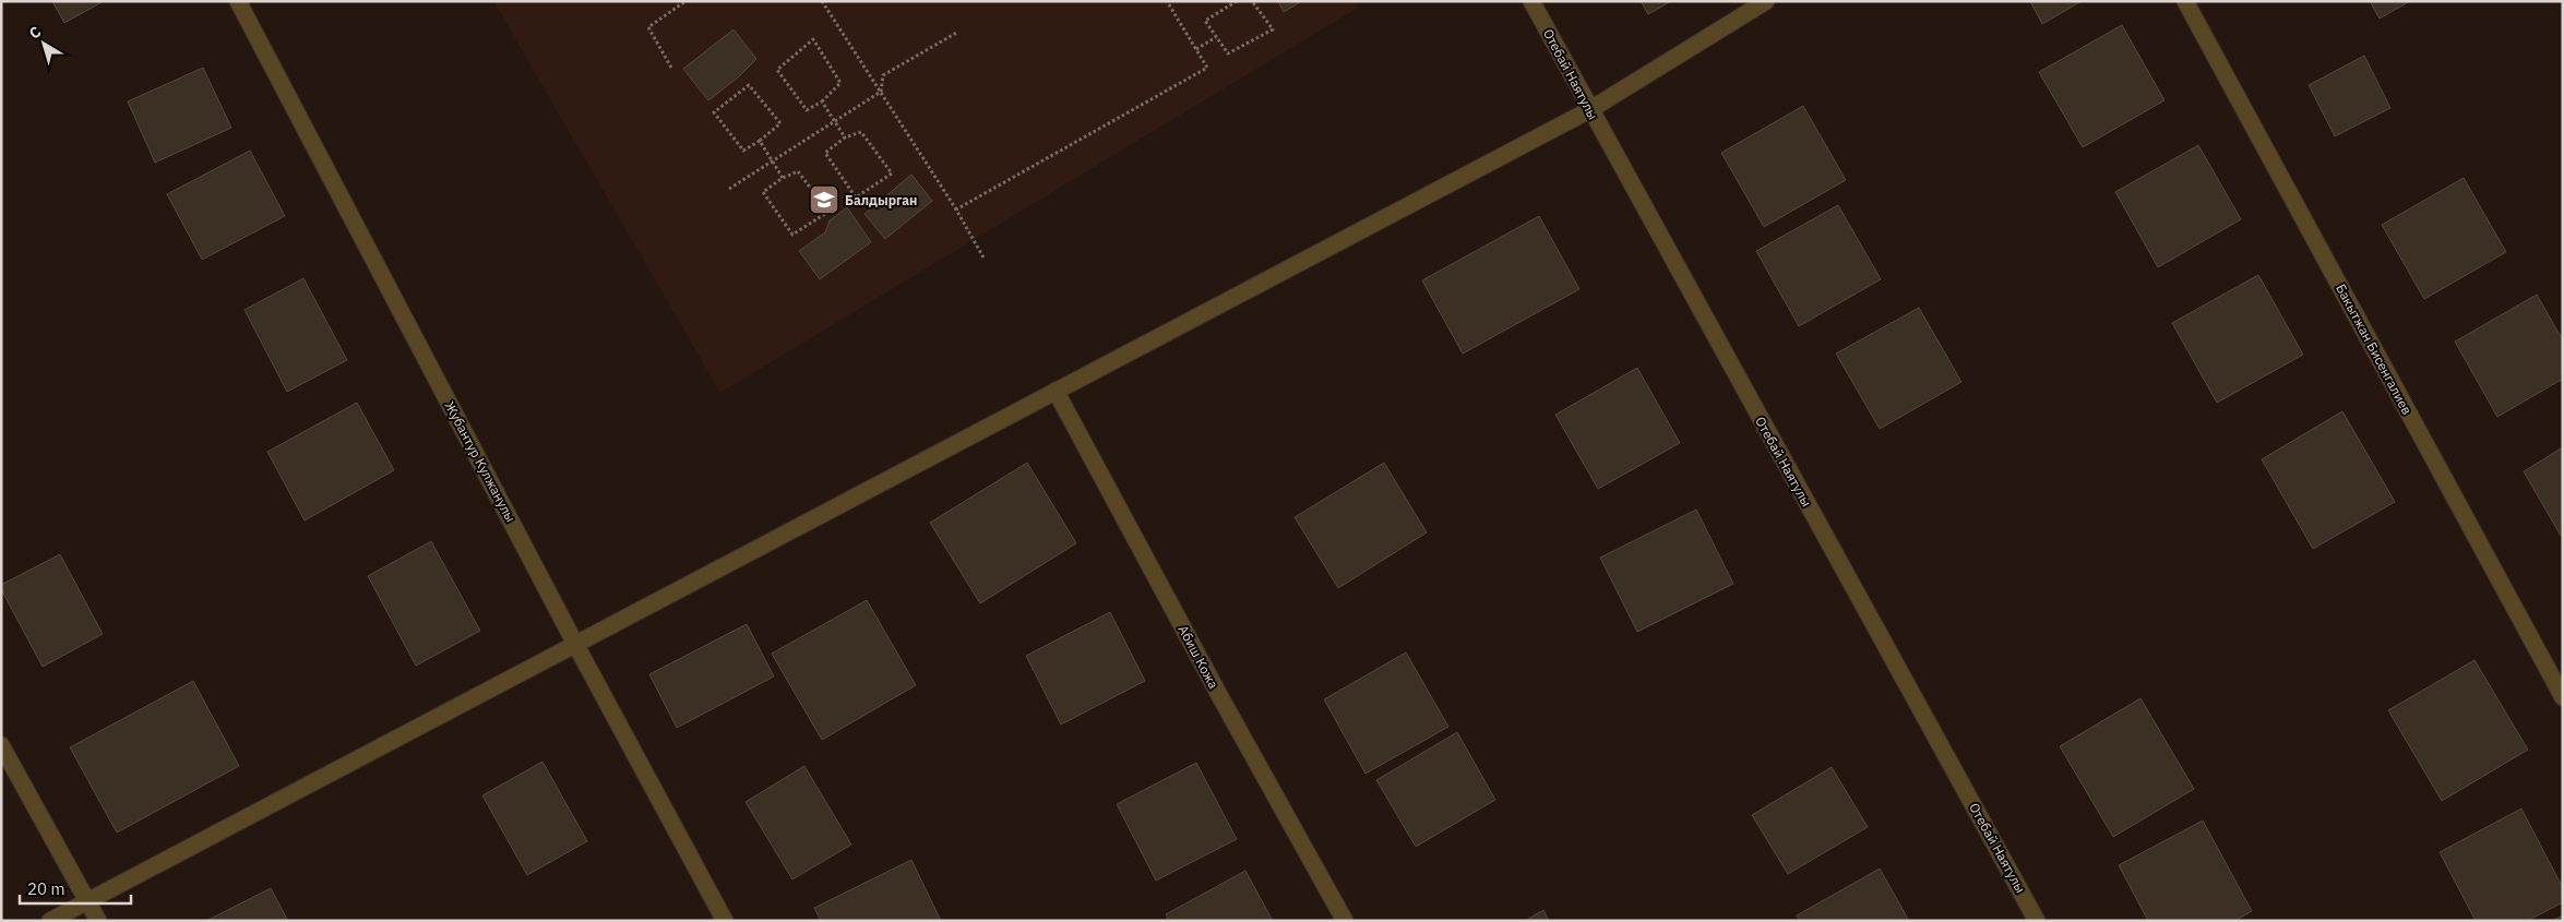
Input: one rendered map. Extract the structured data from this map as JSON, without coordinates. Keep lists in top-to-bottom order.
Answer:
{
  "streets": {
    "street": [
      "Отебай Наятулы",
      "Бакытжан Бисенгалиев",
      "Жубантур Кулжанулы",
      "Абиш Кожа"
    ]
  },
  "places": {
    "school or university": ["Балдырган"]
  },
  "scale_bar": "20 m",
  "north": "top left"
}
